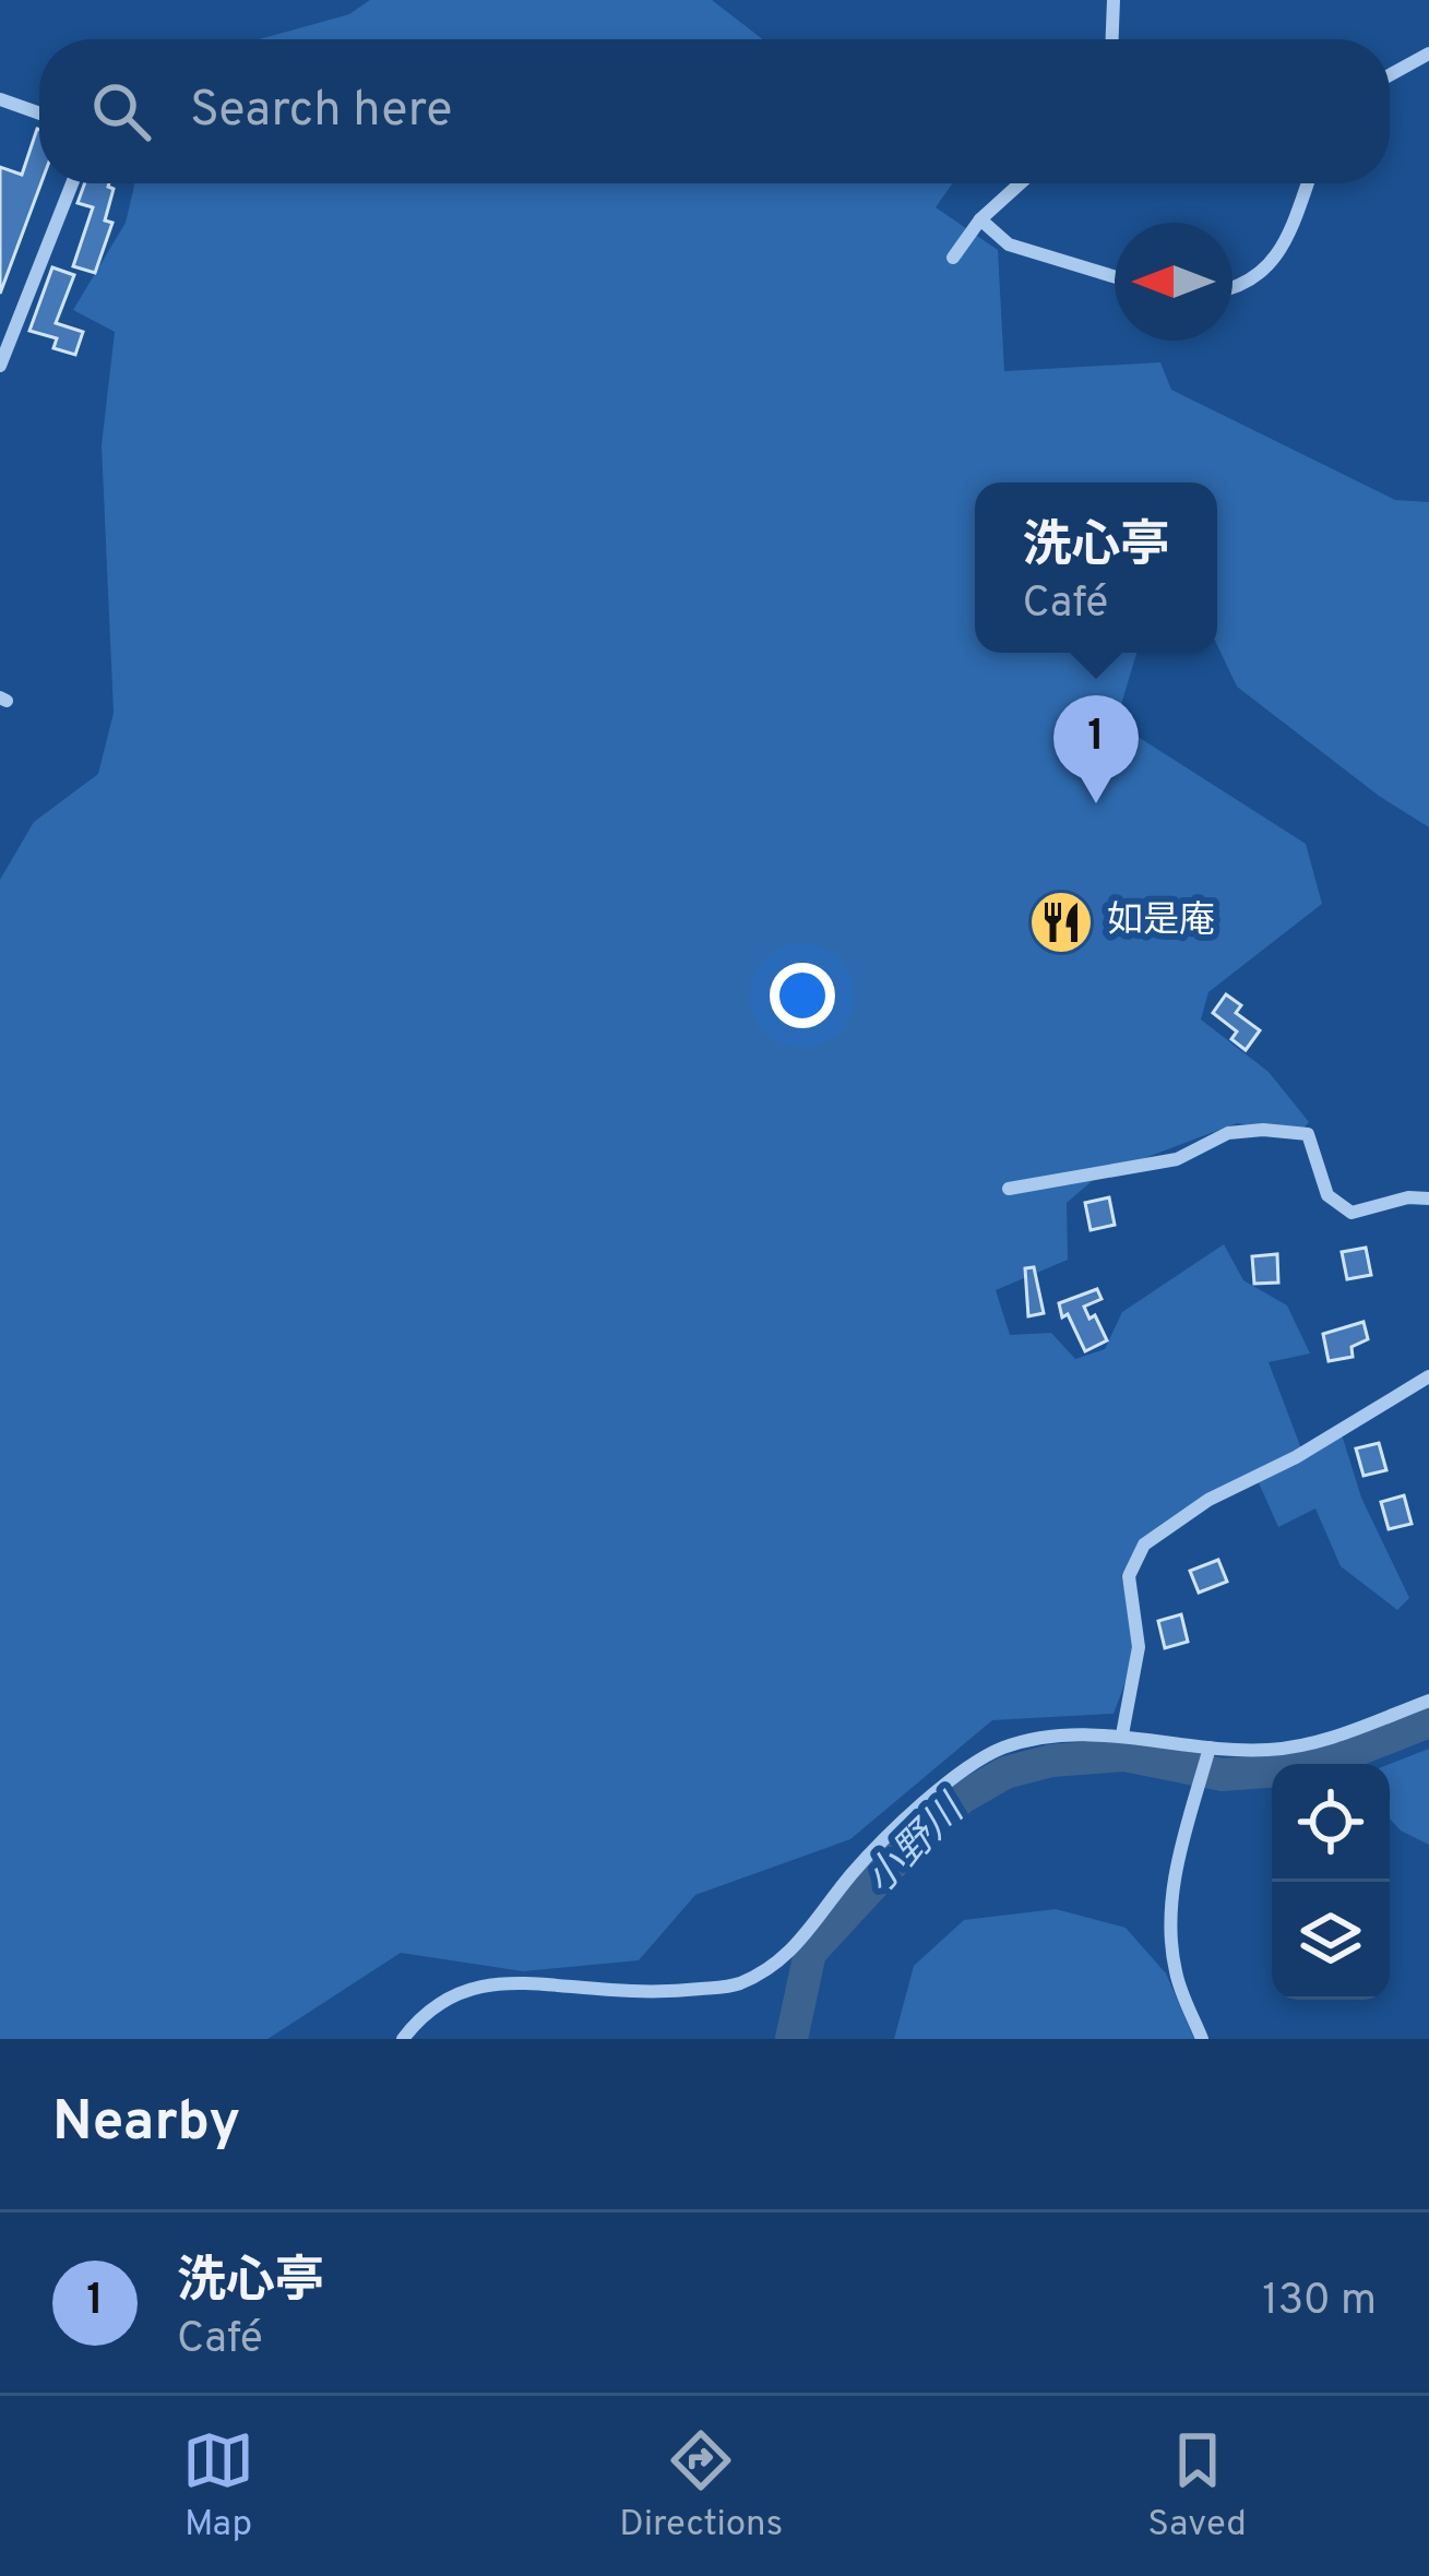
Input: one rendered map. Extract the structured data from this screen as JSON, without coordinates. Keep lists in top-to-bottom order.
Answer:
{
  "water": ["小野川"],
  "places": {
    "restaurant": ["如是庵"]
  },
  "north": "left",
  "page": {
    "search": "Search here",
    "popup": ["洗心亭", "Café"],
    "pins": "1",
    "heading": "Nearby",
    "list": [
      {
        "mark": "1",
        "name": "洗心亭",
        "note": "Café",
        "value": "130 m"
      }
    ],
    "nav": ["Map", "Directions", "Saved"]
  }
}
